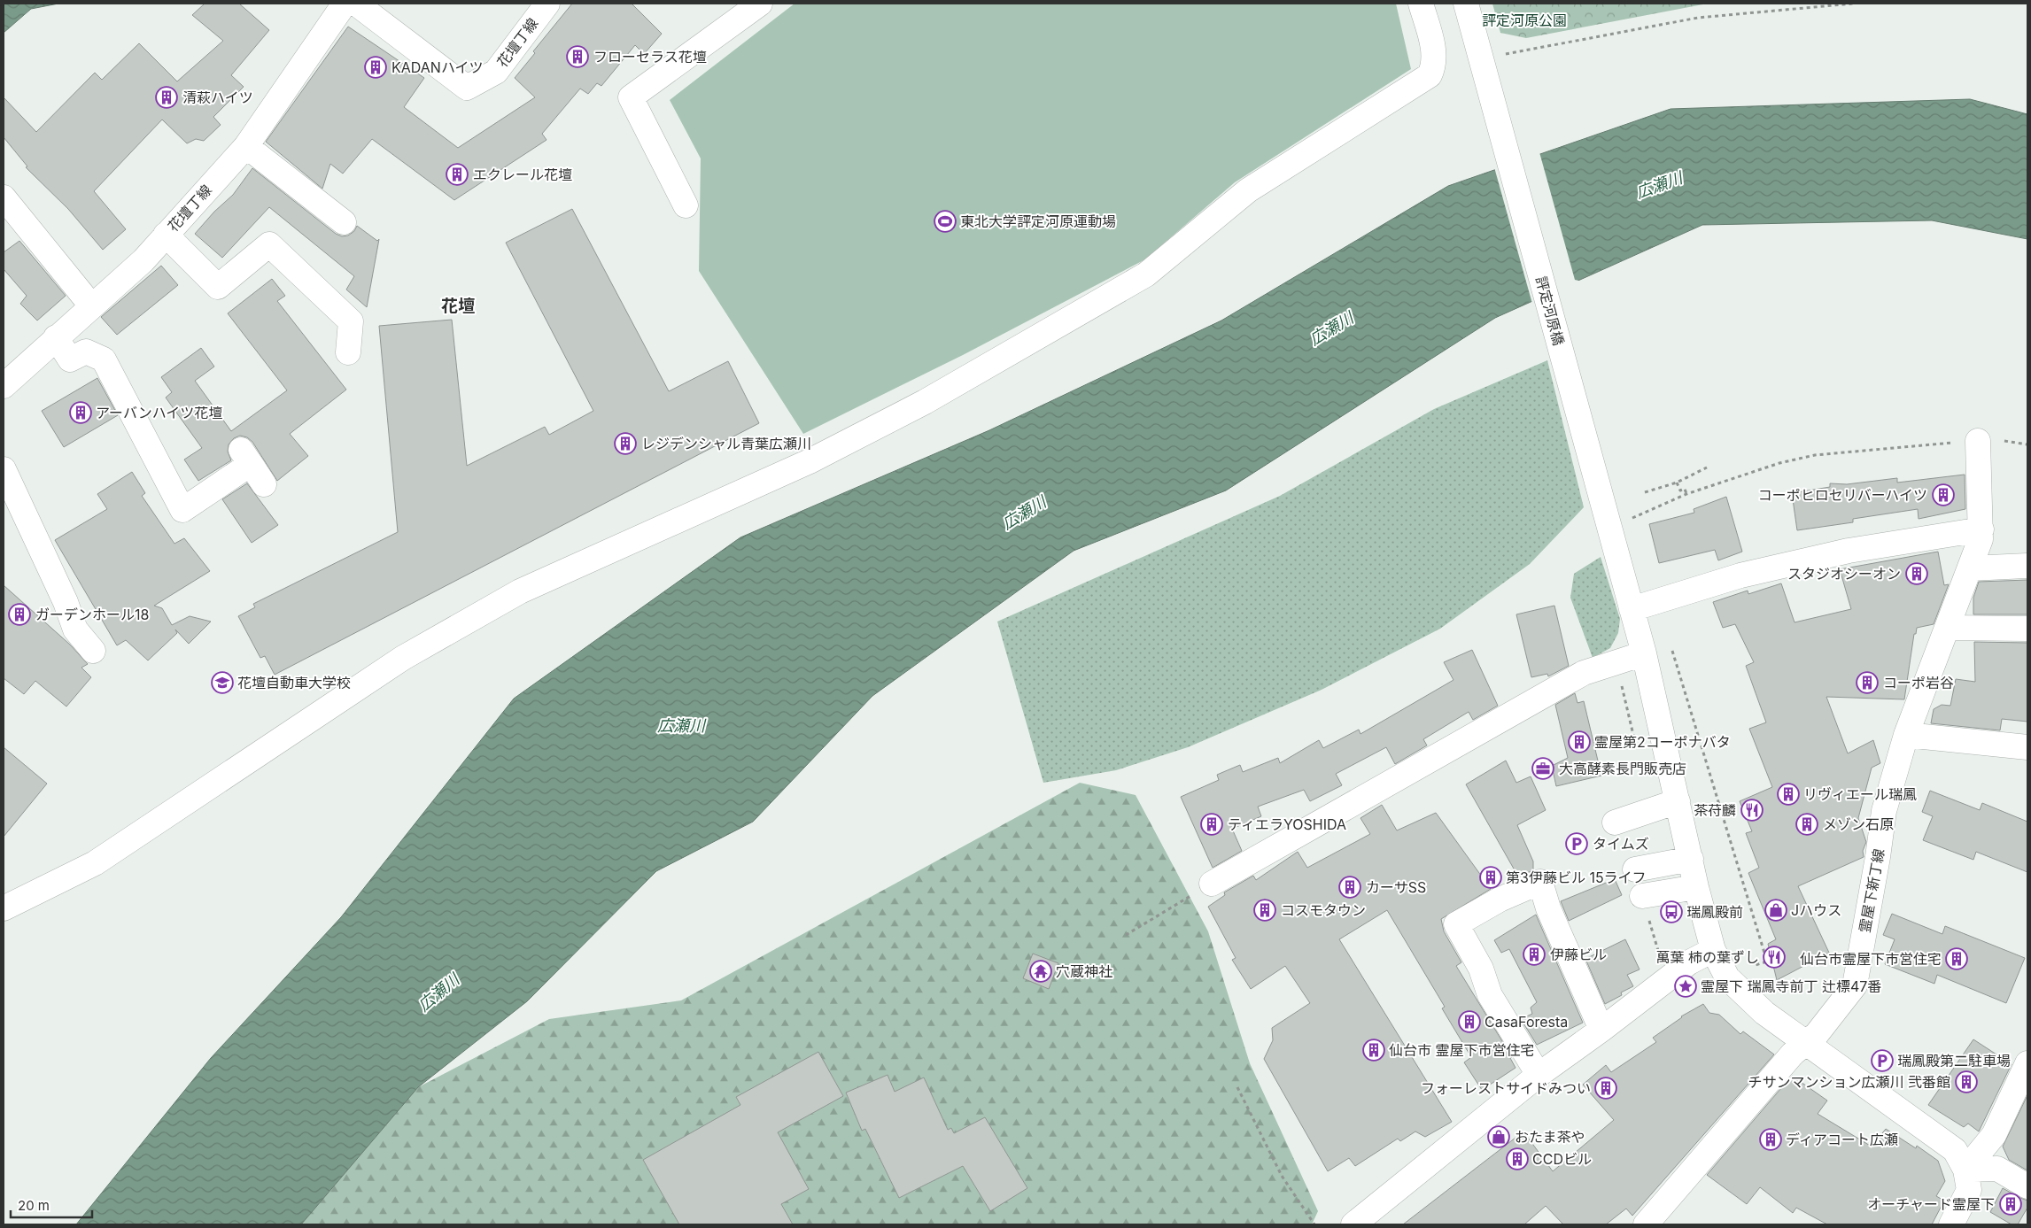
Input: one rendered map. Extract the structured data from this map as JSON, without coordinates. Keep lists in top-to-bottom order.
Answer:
{
  "streets": {
    "street": ["花壇丁線", "評定河原橋", "霊屋下新丁線"]
  },
  "crossings": [
    ["評定河原橋", "霊屋下新丁線"]
  ],
  "districts": ["花壇"],
  "water": ["広瀬川"],
  "parks": ["評定河原公園"],
  "places": {
    "building": [
      "フローセラス花壇",
      "KADANハイツ",
      "清萩ハイツ",
      "エクレール花壇",
      "アーバンハイツ花壇",
      "レジデンシャル青葉広瀬川",
      "コーポヒロセリバーハイツ",
      "スタジオシーオン",
      "ガーデンホール18",
      "コーポ岩谷",
      "霊屋第2コーポナバタ",
      "リヴィエール瑞鳳",
      "ティエラYOSHIDA",
      "メゾン石原",
      "第3伊藤ビル 15ライフ",
      "カーサSS",
      "コスモタウン",
      "伊藤ビル",
      "仙台市霊屋下市営住宅",
      "CasaForesta",
      "仙台市 霊屋下市営住宅",
      "チサンマンション広瀬川 弐番館",
      "フォーレストサイドみつい",
      "ディアコート広瀬",
      "CCDビル",
      "オーチャード霊屋下"
    ],
    "sports": ["東北大学評定河原運動場"],
    "school or university": ["花壇自動車大学校"],
    "office": ["大高酵素長門販売店"],
    "restaurant": ["茶苻麟", "萬葉 柿の葉ずし"],
    "parking": ["タイムズ", "瑞鳳殿第二駐車場"],
    "shop": ["Jハウス", "おたま茶や"],
    "bus stop": ["瑞鳳殿前"],
    "temple": ["穴蔵神社"],
    "place": ["霊屋下 瑞鳳寺前丁 辻標47番"]
  },
  "scale_bar": "20 m"
}
